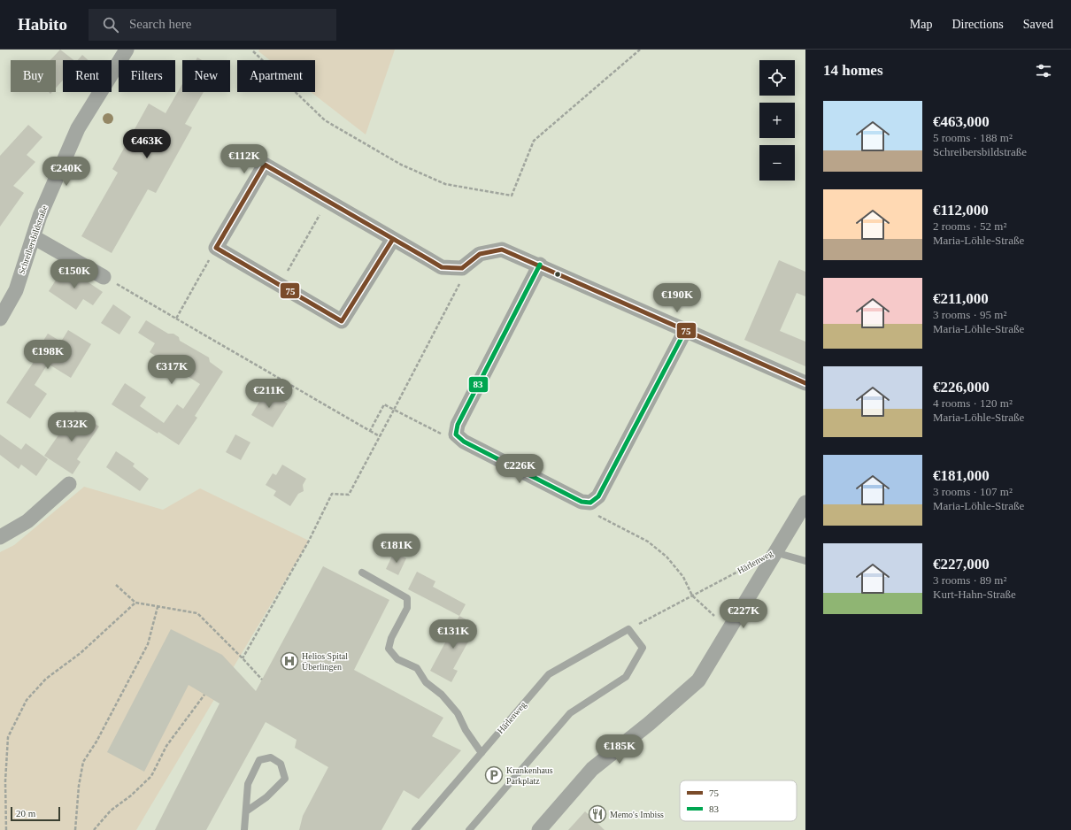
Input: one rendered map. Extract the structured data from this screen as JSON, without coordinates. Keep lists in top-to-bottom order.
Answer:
{
  "streets": {
    "street": ["Schreibersbildstraße", "Härlenweg"]
  },
  "places": {
    "hospital": ["Helios Spital Überlingen"],
    "parking": ["Krankenhaus Parkplatz"],
    "restaurant": ["Memo's Imbiss"]
  },
  "lines": ["transit line 75", "transit line 83"],
  "legend": ["75", "83"],
  "scale_bar": "20 m",
  "page": {
    "header": "Habito",
    "search": "Search here",
    "nav": ["Map", "Directions", "Saved"],
    "heading": "14 homes",
    "map_buttons": ["+", "−"],
    "chip": [
      "Buy",
      "Rent",
      "Filters",
      "New",
      "Apartment"
    ],
    "list": [
      {
        "name": "€463,000",
        "note": "5 rooms · 188 m² · Schreibersbildstraße"
      },
      {
        "name": "€112,000",
        "note": "2 rooms · 52 m² · Maria-Löhle-Straße"
      },
      {
        "name": "€211,000",
        "note": "3 rooms · 95 m² · Maria-Löhle-Straße"
      },
      {
        "name": "€226,000",
        "note": "4 rooms · 120 m² · Maria-Löhle-Straße"
      },
      {
        "name": "€181,000",
        "note": "3 rooms · 107 m² · Maria-Löhle-Straße"
      },
      {
        "name": "€227,000",
        "note": "3 rooms · 89 m² · Kurt-Hahn-Straße"
      }
    ],
    "price": [
      "€463K",
      "€112K",
      "€240K",
      "€150K",
      "€190K",
      "€198K",
      "€317K",
      "€211K",
      "€132K",
      "€226K",
      "€181K",
      "€227K",
      "€131K",
      "€185K"
    ],
    "scale": "20 m"
  }
}
